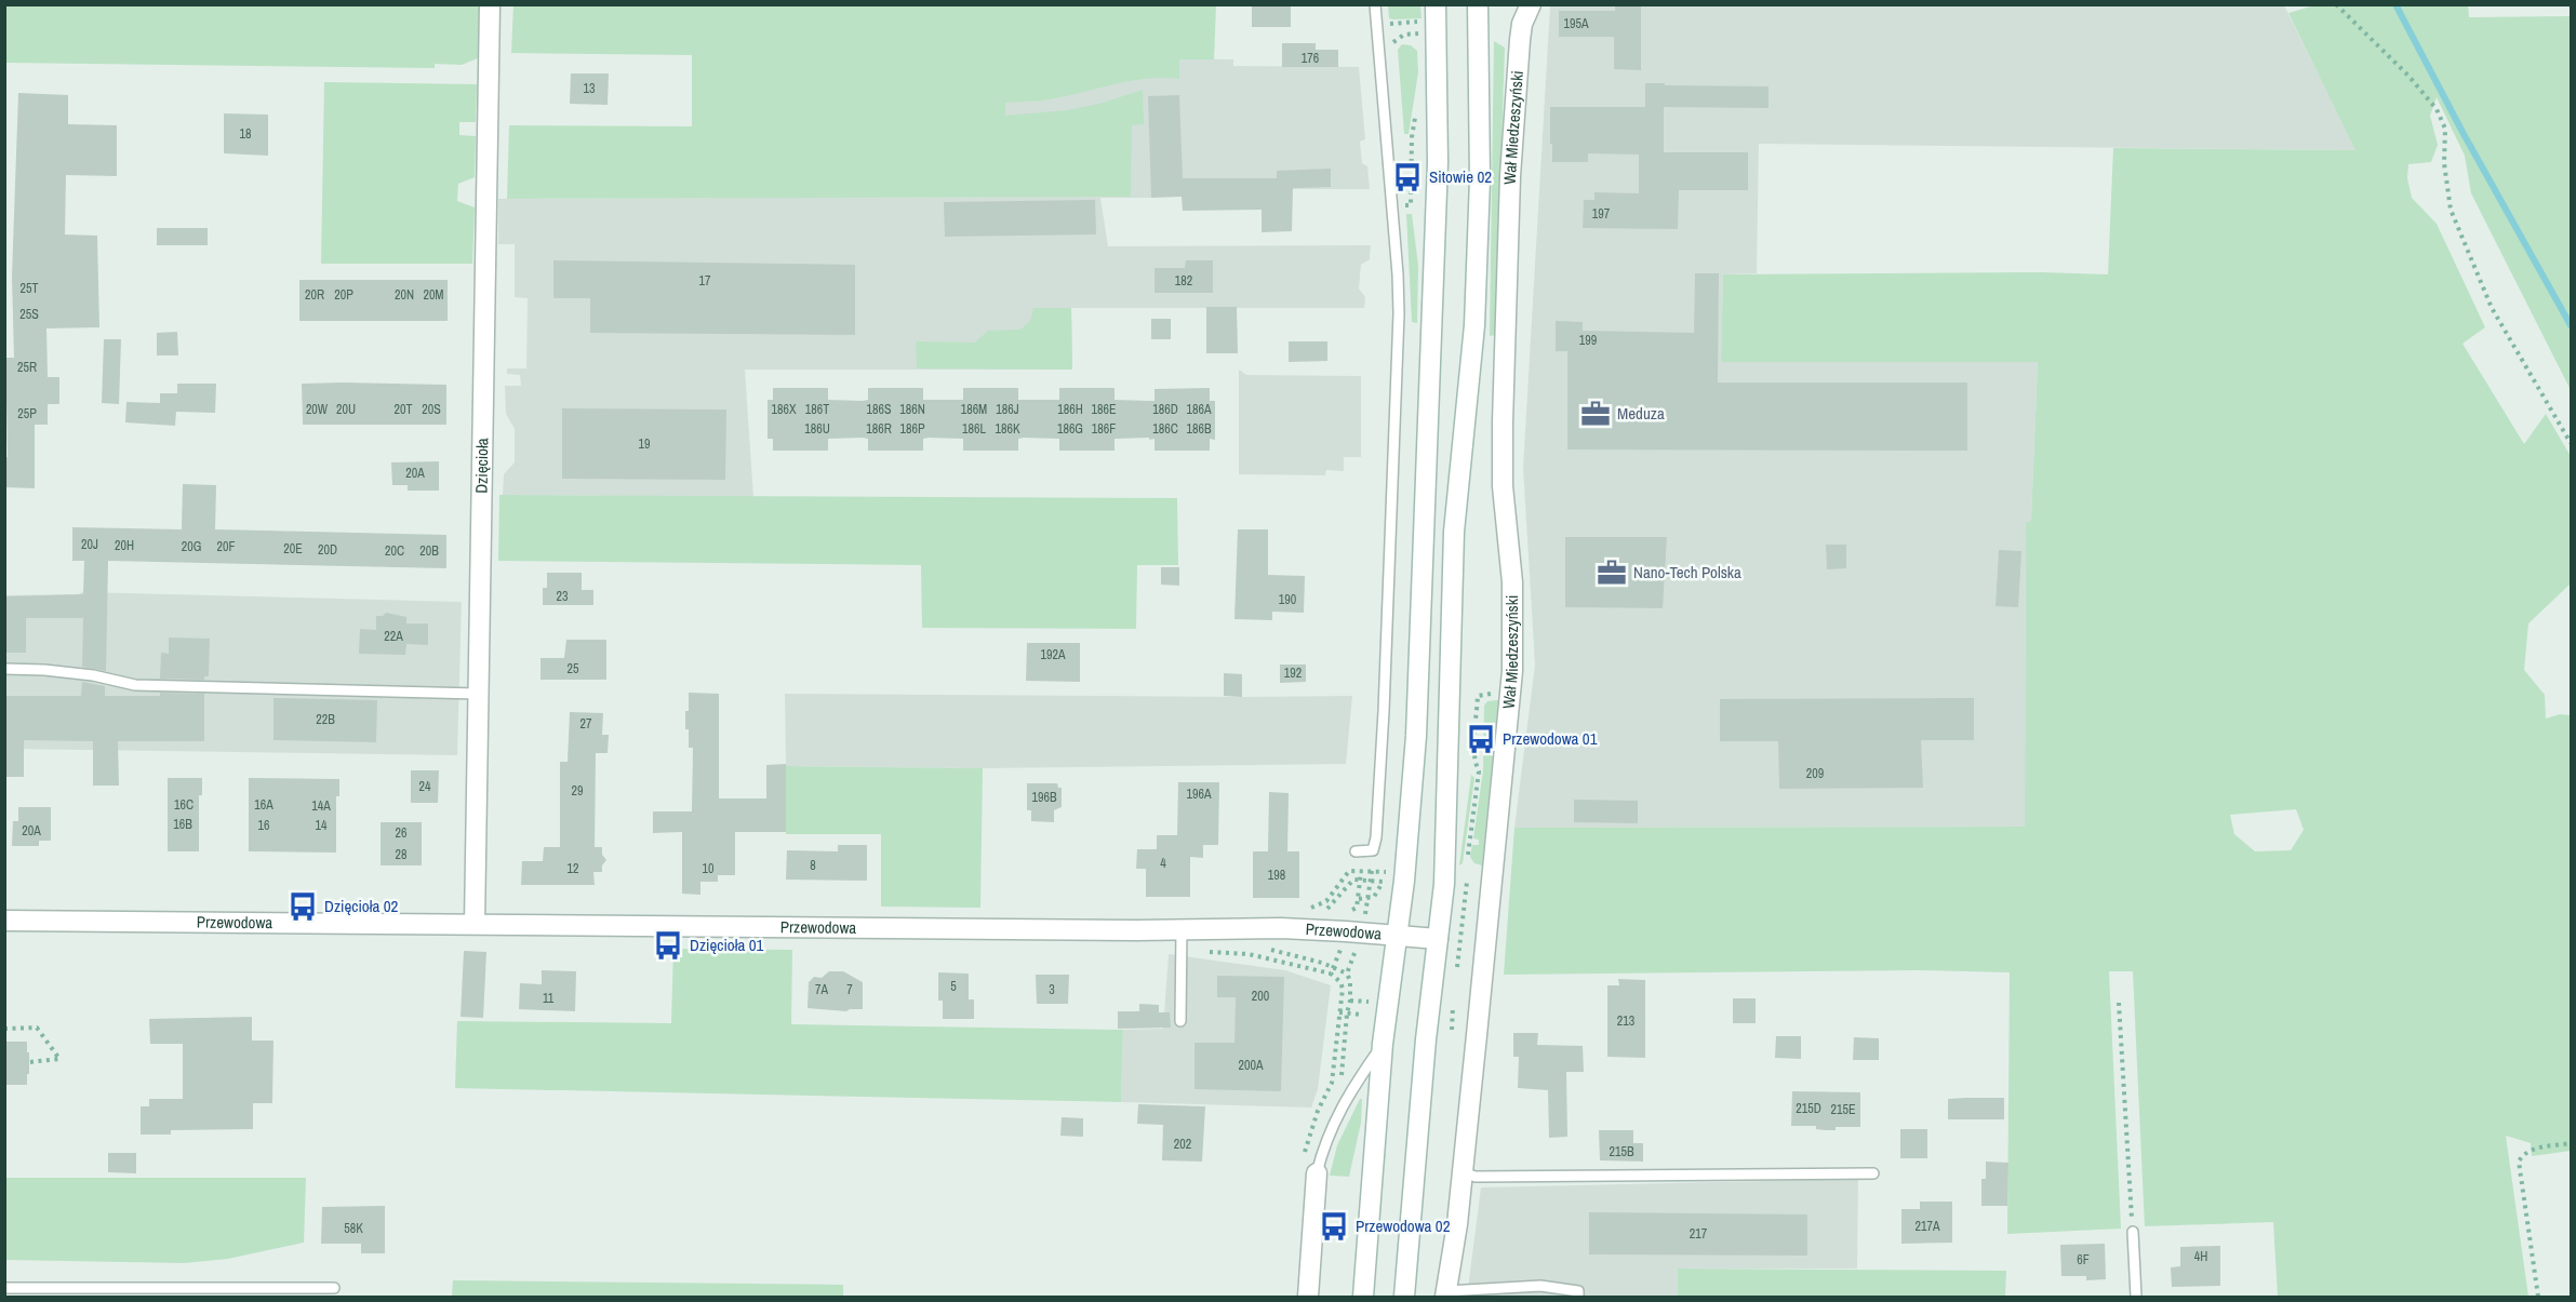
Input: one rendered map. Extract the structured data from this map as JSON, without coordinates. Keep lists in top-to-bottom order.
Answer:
{
  "streets": {
    "street": ["Wał Miedzeszyński", "Dzięcioła", "Przewodowa"]
  },
  "crossings": [
    ["Wał Miedzeszyński", "Przewodowa"],
    ["Dzięcioła", "Przewodowa"]
  ],
  "places": {
    "bus stop": [
      "Sitowie 02",
      "Przewodowa 01",
      "Dzięcioła 02",
      "Dzięcioła 01",
      "Przewodowa 02"
    ],
    "office": ["Meduza", "Nano-Tech Polska"]
  },
  "house_numbers": [
    "195A",
    "176",
    "13",
    "18",
    "197",
    "17",
    "182",
    "25T",
    "20R",
    "20P",
    "20N",
    "20M",
    "25S",
    "199",
    "25R",
    "20W",
    "20U",
    "20T",
    "20S",
    "186X",
    "186T",
    "186S",
    "186N",
    "186M",
    "186J",
    "186H",
    "186E",
    "186D",
    "186A",
    "25P",
    "186U",
    "186R",
    "186P",
    "186L",
    "186K",
    "186G",
    "186F",
    "186C",
    "186B",
    "19",
    "20A",
    "20J",
    "20H",
    "20G",
    "20F",
    "20E",
    "20D",
    "20C",
    "20B",
    "23",
    "190",
    "22A",
    "192A",
    "25",
    "192",
    "22B",
    "27",
    "209",
    "24",
    "29",
    "196A",
    "196B",
    "16C",
    "16A",
    "14A",
    "16B",
    "16",
    "14",
    "20A",
    "26",
    "28",
    "4",
    "8",
    "12",
    "10",
    "198",
    "5",
    "7A",
    "7",
    "3",
    "200",
    "11",
    "213",
    "200A",
    "215D",
    "215E",
    "202",
    "215B",
    "217A",
    "58K",
    "217",
    "4H",
    "6F"
  ]
}
